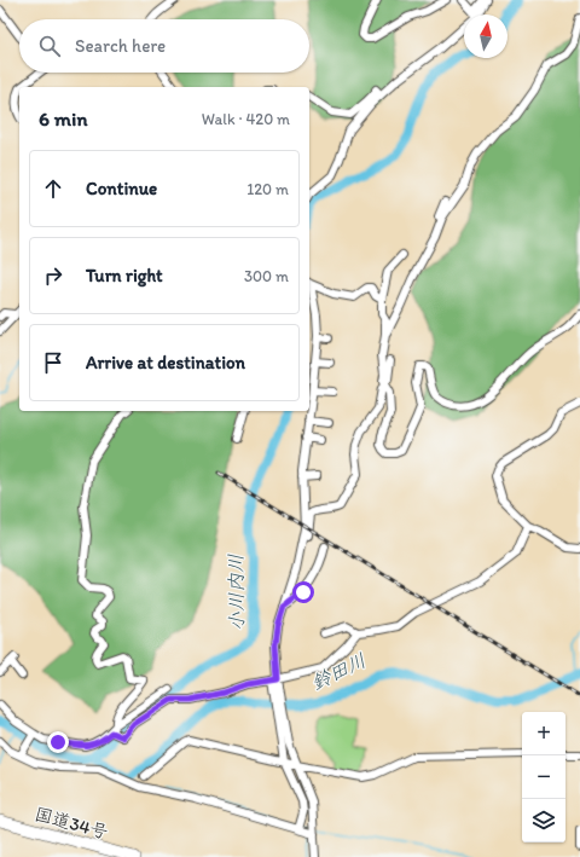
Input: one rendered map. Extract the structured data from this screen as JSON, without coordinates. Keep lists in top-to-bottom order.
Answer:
{
  "streets": {
    "highway": ["国道34号"]
  },
  "water": ["小川内川", "鈴田川"],
  "north": "top",
  "page": {
    "search": "Search here",
    "heading": ["6 min", "Walk · 420 m"],
    "list": [
      ["Continue", "120 m"],
      ["Turn right", "300 m"],
      "Arrive at destination"
    ],
    "map_buttons": ["+", "−"]
  }
}
